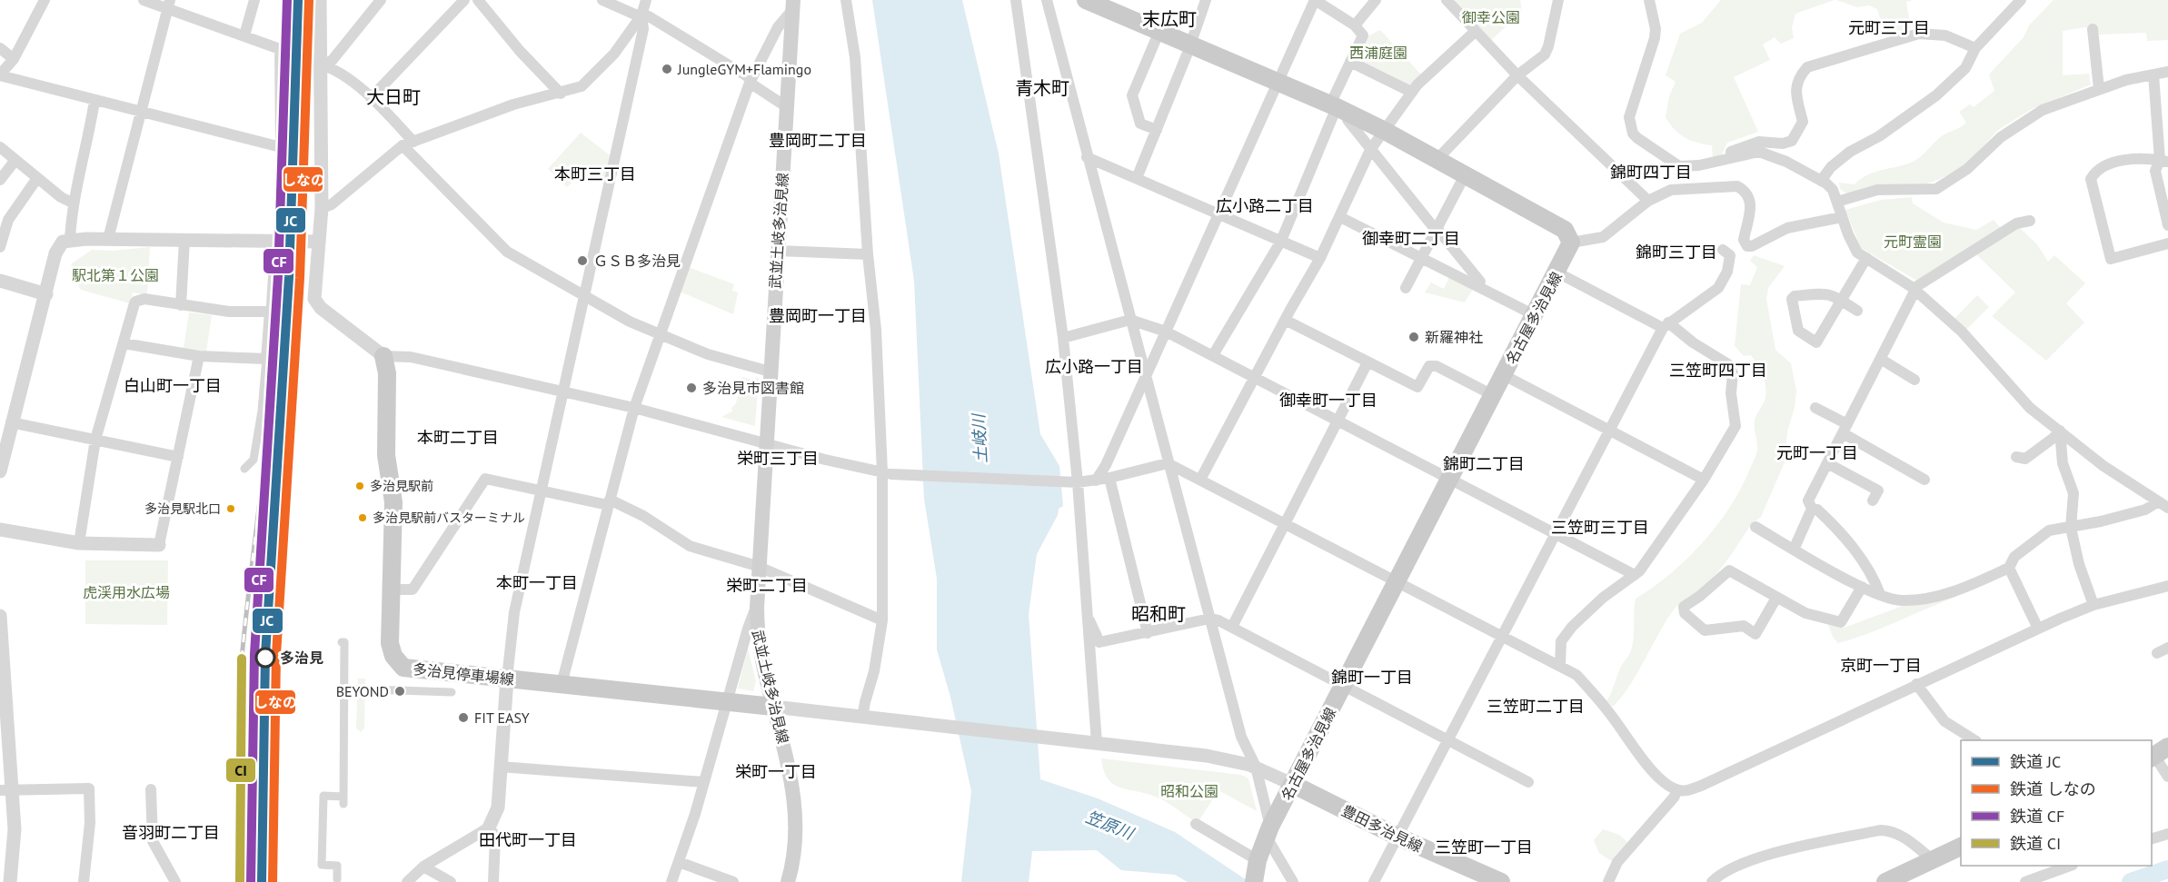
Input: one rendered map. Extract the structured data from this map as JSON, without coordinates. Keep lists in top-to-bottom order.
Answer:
{
  "streets": {
    "main road": [
      "武並土岐多治見線",
      "名古屋多治見線",
      "多治見停車場線",
      "豊田多治見線"
    ]
  },
  "crossings": [
    ["武並土岐多治見線", "多治見停車場線"],
    ["名古屋多治見線", "豊田多治見線"]
  ],
  "districts": [
    "末広町",
    "元町三丁目",
    "青木町",
    "大日町",
    "豊岡町二丁目",
    "錦町四丁目",
    "本町三丁目",
    "広小路二丁目",
    "御幸町二丁目",
    "錦町三丁目",
    "豊岡町一丁目",
    "広小路一丁目",
    "三笠町四丁目",
    "白山町一丁目",
    "御幸町一丁目",
    "本町二丁目",
    "元町一丁目",
    "栄町三丁目",
    "錦町二丁目",
    "三笠町三丁目",
    "本町一丁目",
    "栄町二丁目",
    "昭和町",
    "京町一丁目",
    "錦町一丁目",
    "三笠町二丁目",
    "栄町一丁目",
    "音羽町二丁目",
    "田代町一丁目",
    "三笠町一丁目"
  ],
  "water": ["土岐川", "笠原川"],
  "parks": [
    "御幸公園",
    "西浦庭園",
    "元町霊園",
    "駅北第１公園",
    "虎渓用水広場",
    "昭和公園"
  ],
  "places": [
    "JungleGYM+Flamingo",
    "ＧＳＢ多治見",
    "新羅神社",
    "多治見市図書館",
    "多治見駅前",
    "多治見駅北口",
    "多治見駅前バスターミナル",
    "多治見",
    "BEYOND",
    "FIT EASY"
  ],
  "lines": [
    "rail line JC",
    "rail line しなの",
    "rail line CF",
    "rail line CI"
  ],
  "legend": [
    "鉄道 JC",
    "鉄道 しなの",
    "鉄道 CF",
    "鉄道 CI"
  ]
}
